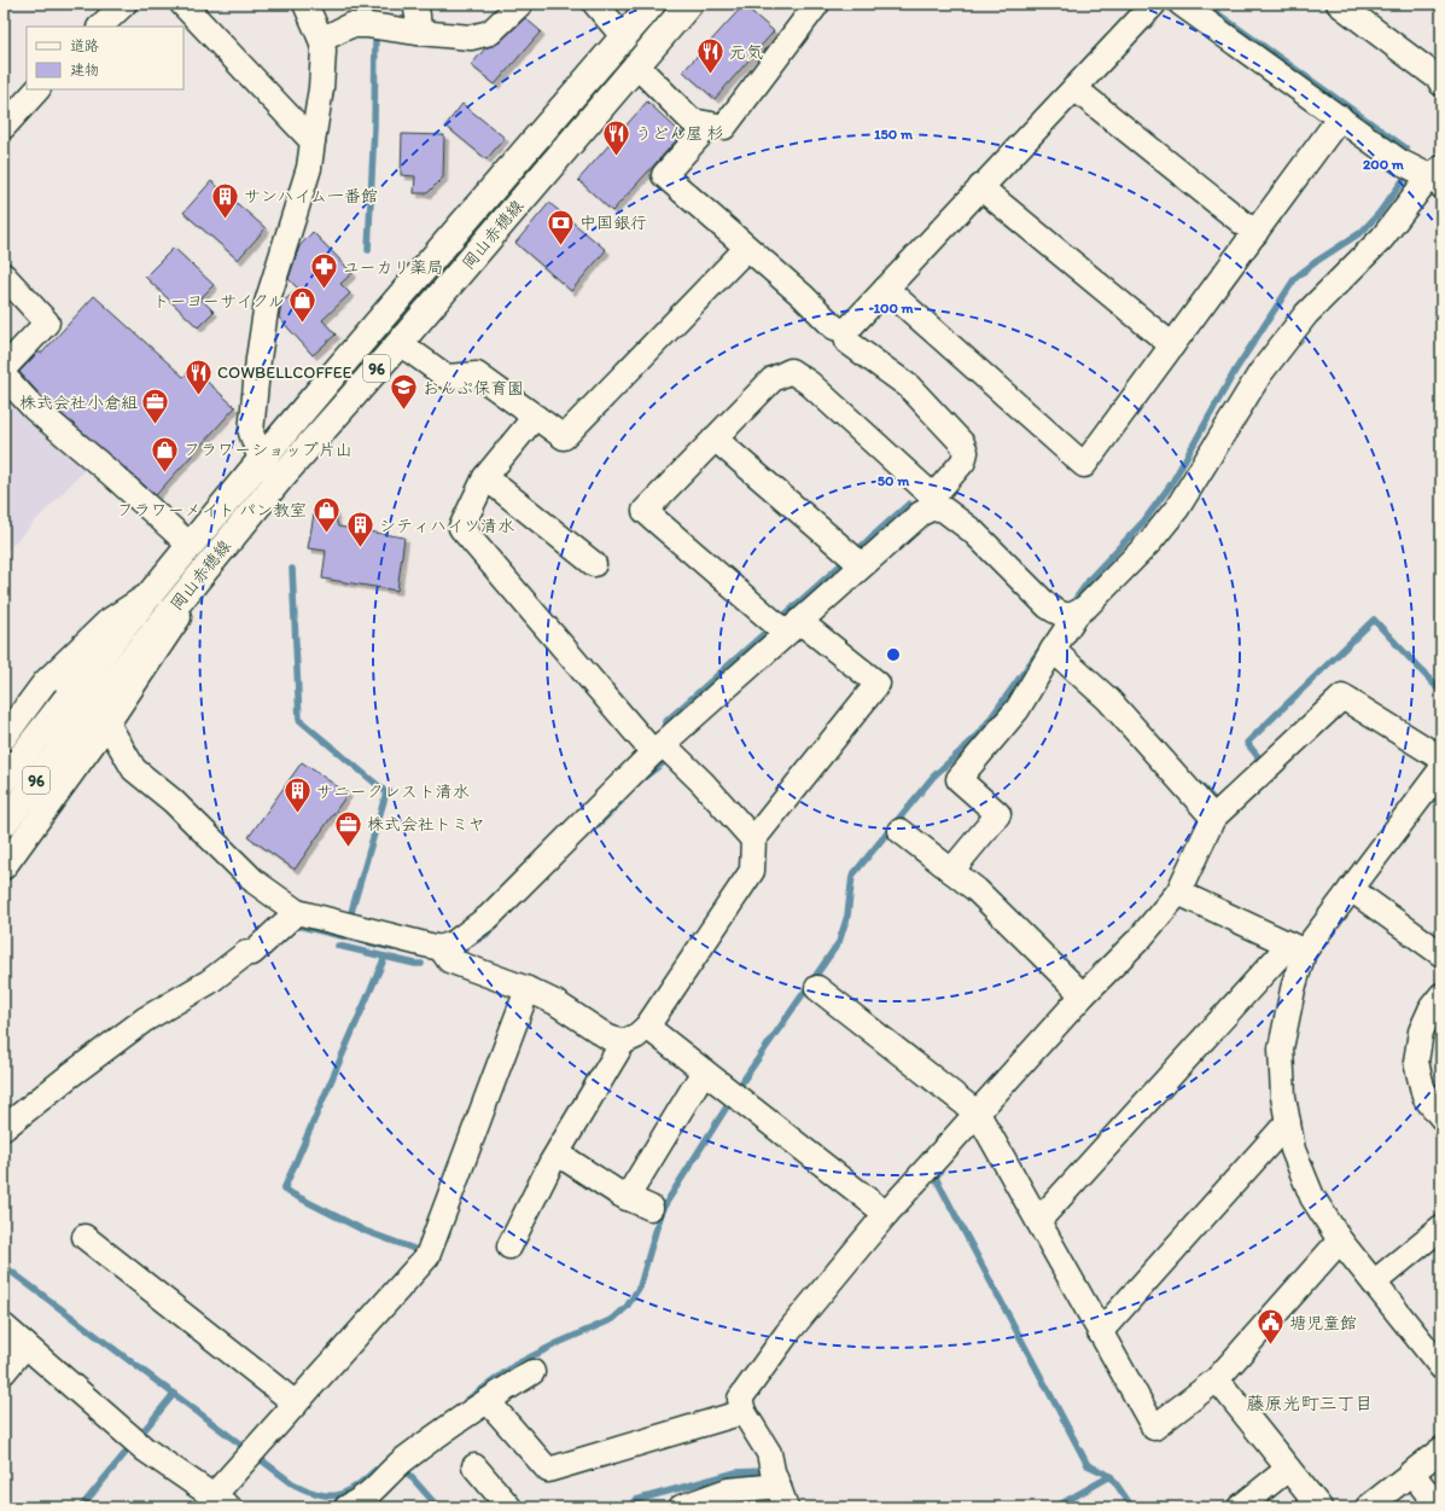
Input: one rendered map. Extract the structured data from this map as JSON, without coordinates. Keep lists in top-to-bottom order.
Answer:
{
  "streets": {
    "main road": ["岡山赤穂線", "96"]
  },
  "districts": ["藤原光町三丁目"],
  "places": {
    "restaurant": ["元気", "うどん屋 杉", "COWBELLCOFFEE"],
    "building": ["サンハイム一番館", "シティハイツ清水", "サニークレスト清水"],
    "bank": ["中国銀行"],
    "pharmacy": ["ユーカリ薬局"],
    "shop": ["トーヨーサイクル", "フラワーショップ片山", "フラワーメイト パン教室"],
    "school or university": ["おんぷ保育園"],
    "office": ["株式会社小倉組", "株式会社トミヤ"],
    "public building": ["塘児童館"]
  },
  "legend": ["道路", "建物"],
  "rings": [
    "150 m",
    "200 m",
    "100 m",
    "50 m"
  ]
}
